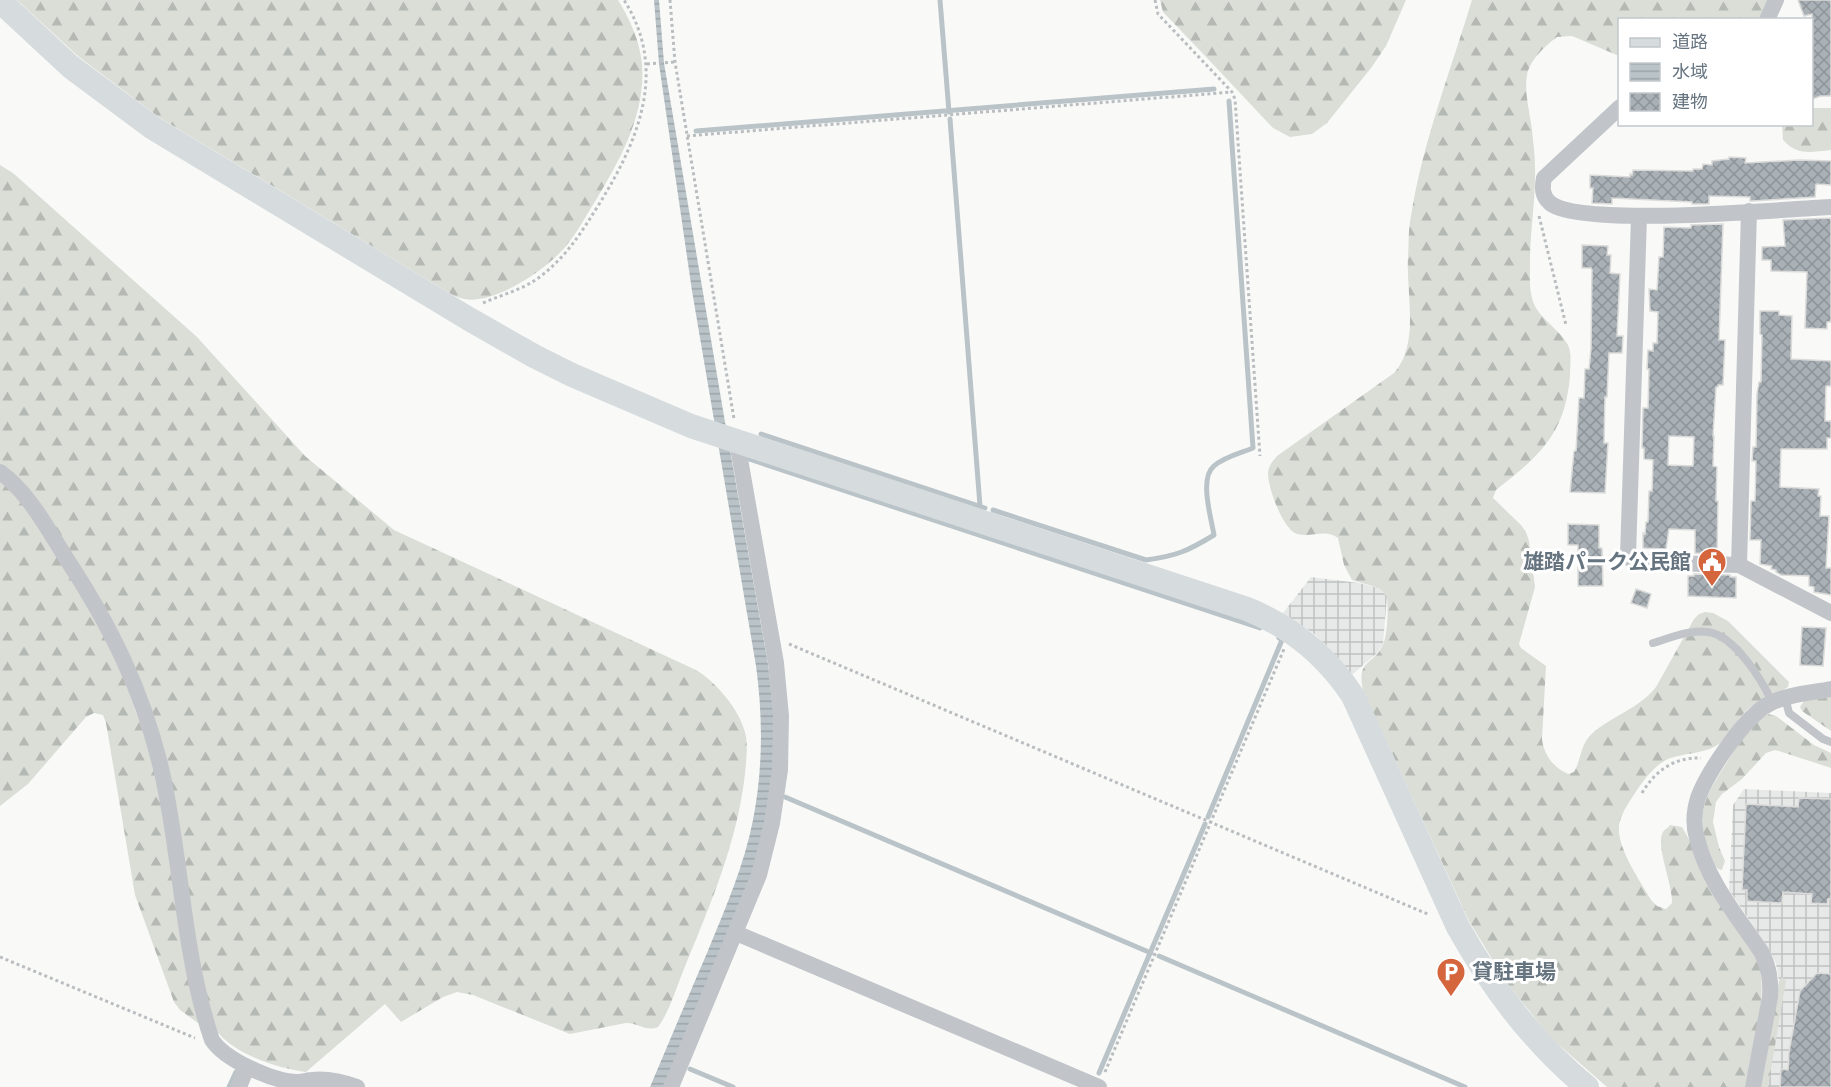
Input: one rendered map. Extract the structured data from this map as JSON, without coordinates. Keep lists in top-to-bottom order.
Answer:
{
  "places": {
    "public building": ["雄踏パーク公民館"],
    "parking": ["貸駐車場"]
  },
  "legend": ["道路", "水域", "建物"]
}
